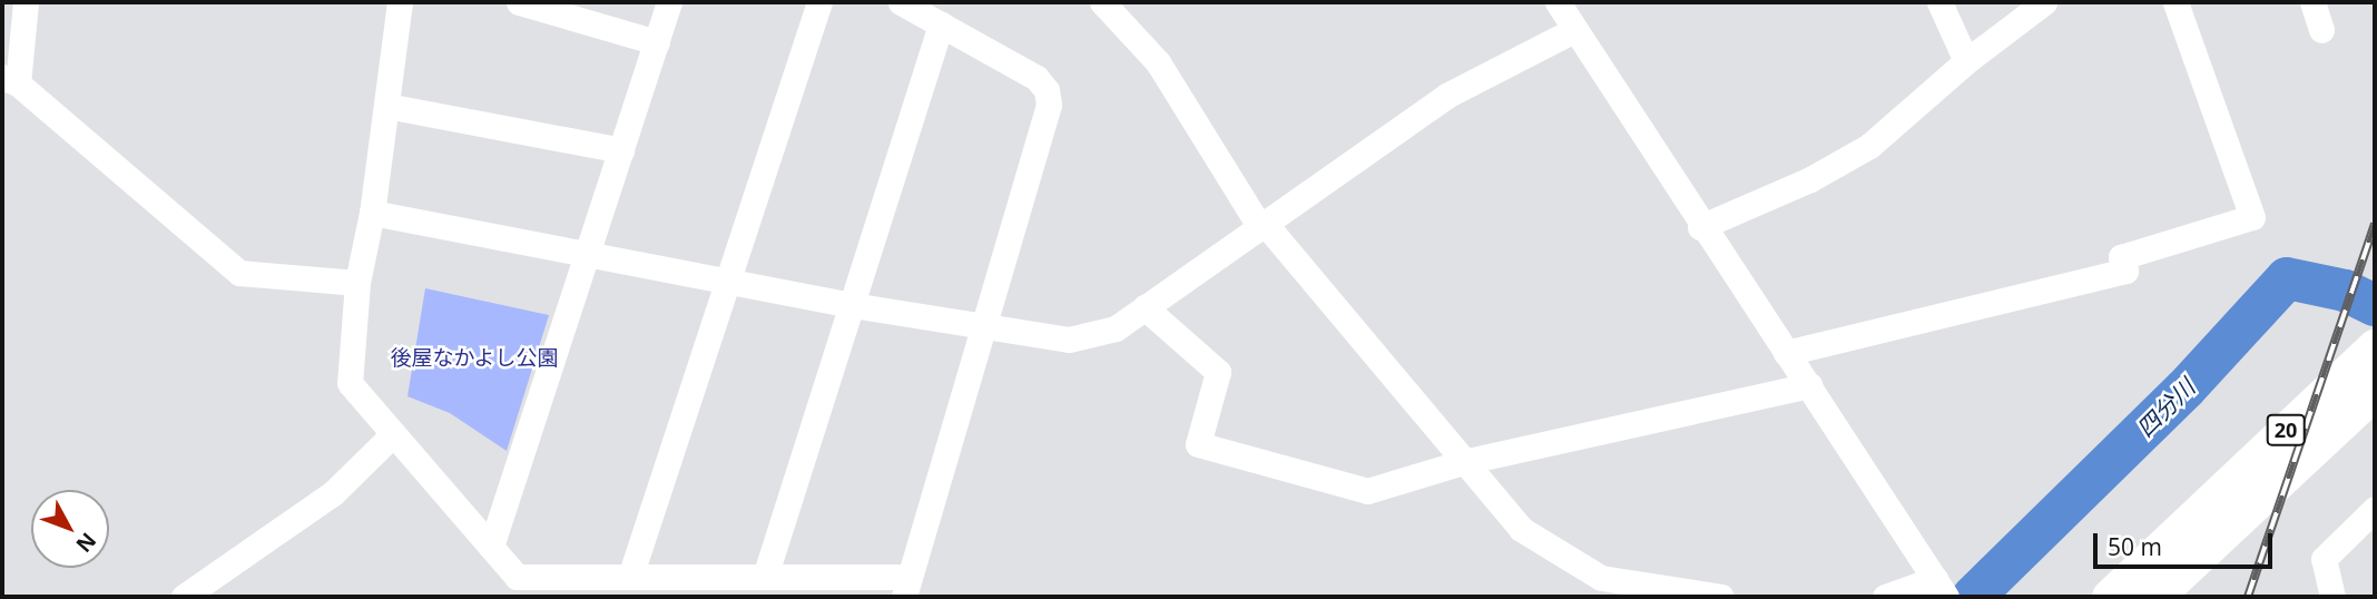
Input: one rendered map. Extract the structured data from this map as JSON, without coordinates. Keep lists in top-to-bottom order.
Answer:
{
  "streets": {
    "highway": ["20"]
  },
  "water": ["四分川"],
  "parks": ["後屋なかよし公園"],
  "scale_bar": "50 m",
  "north": "bottom right"
}
